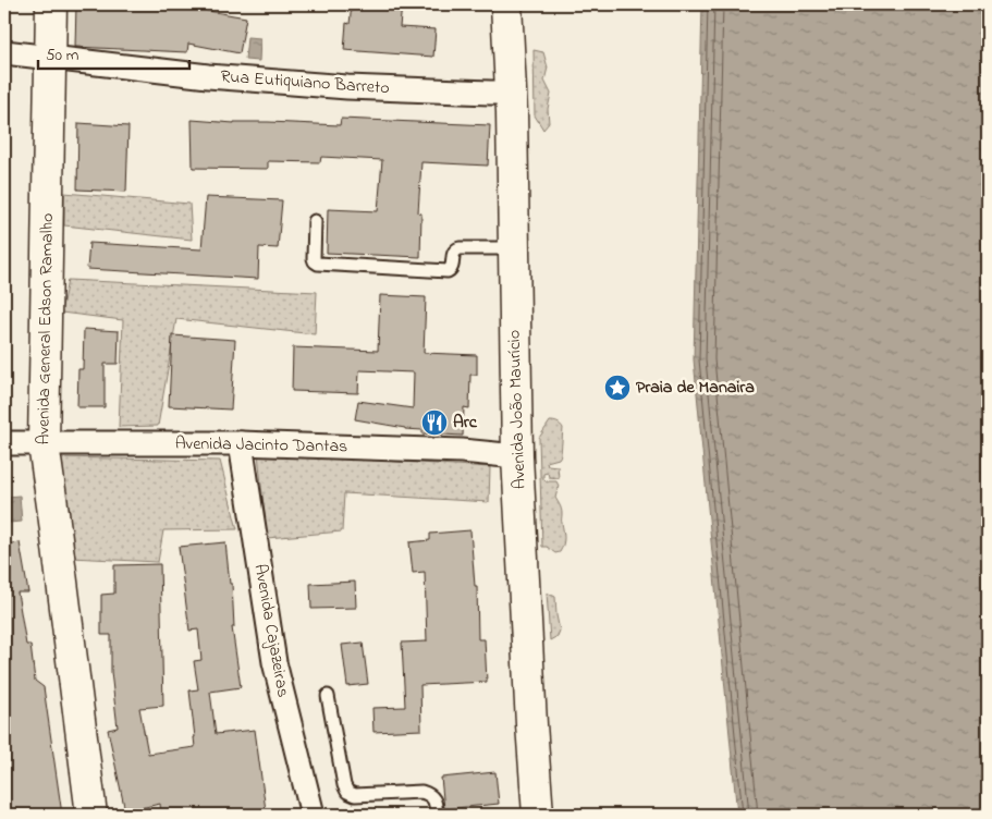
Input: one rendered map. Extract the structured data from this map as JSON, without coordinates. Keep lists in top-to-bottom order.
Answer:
{
  "streets": {
    "main road": ["Avenida General Edson Ramalho", "Avenida João Maurício"],
    "street": ["Rua Eutiquiano Barreto", "Avenida Jacinto Dantas", "Avenida Cajazeiras"]
  },
  "crossings": [
    ["Rua Eutiquiano Barreto", "Avenida General Edson Ramalho"],
    ["Rua Eutiquiano Barreto", "Avenida João Maurício"],
    ["Avenida General Edson Ramalho", "Avenida Jacinto Dantas"],
    ["Avenida João Maurício", "Avenida Jacinto Dantas"],
    ["Avenida Jacinto Dantas", "Avenida Cajazeiras"]
  ],
  "places": {
    "place": ["Praia de Manaira"],
    "restaurant": ["Arc"]
  },
  "scale_bar": "50 m"
}
